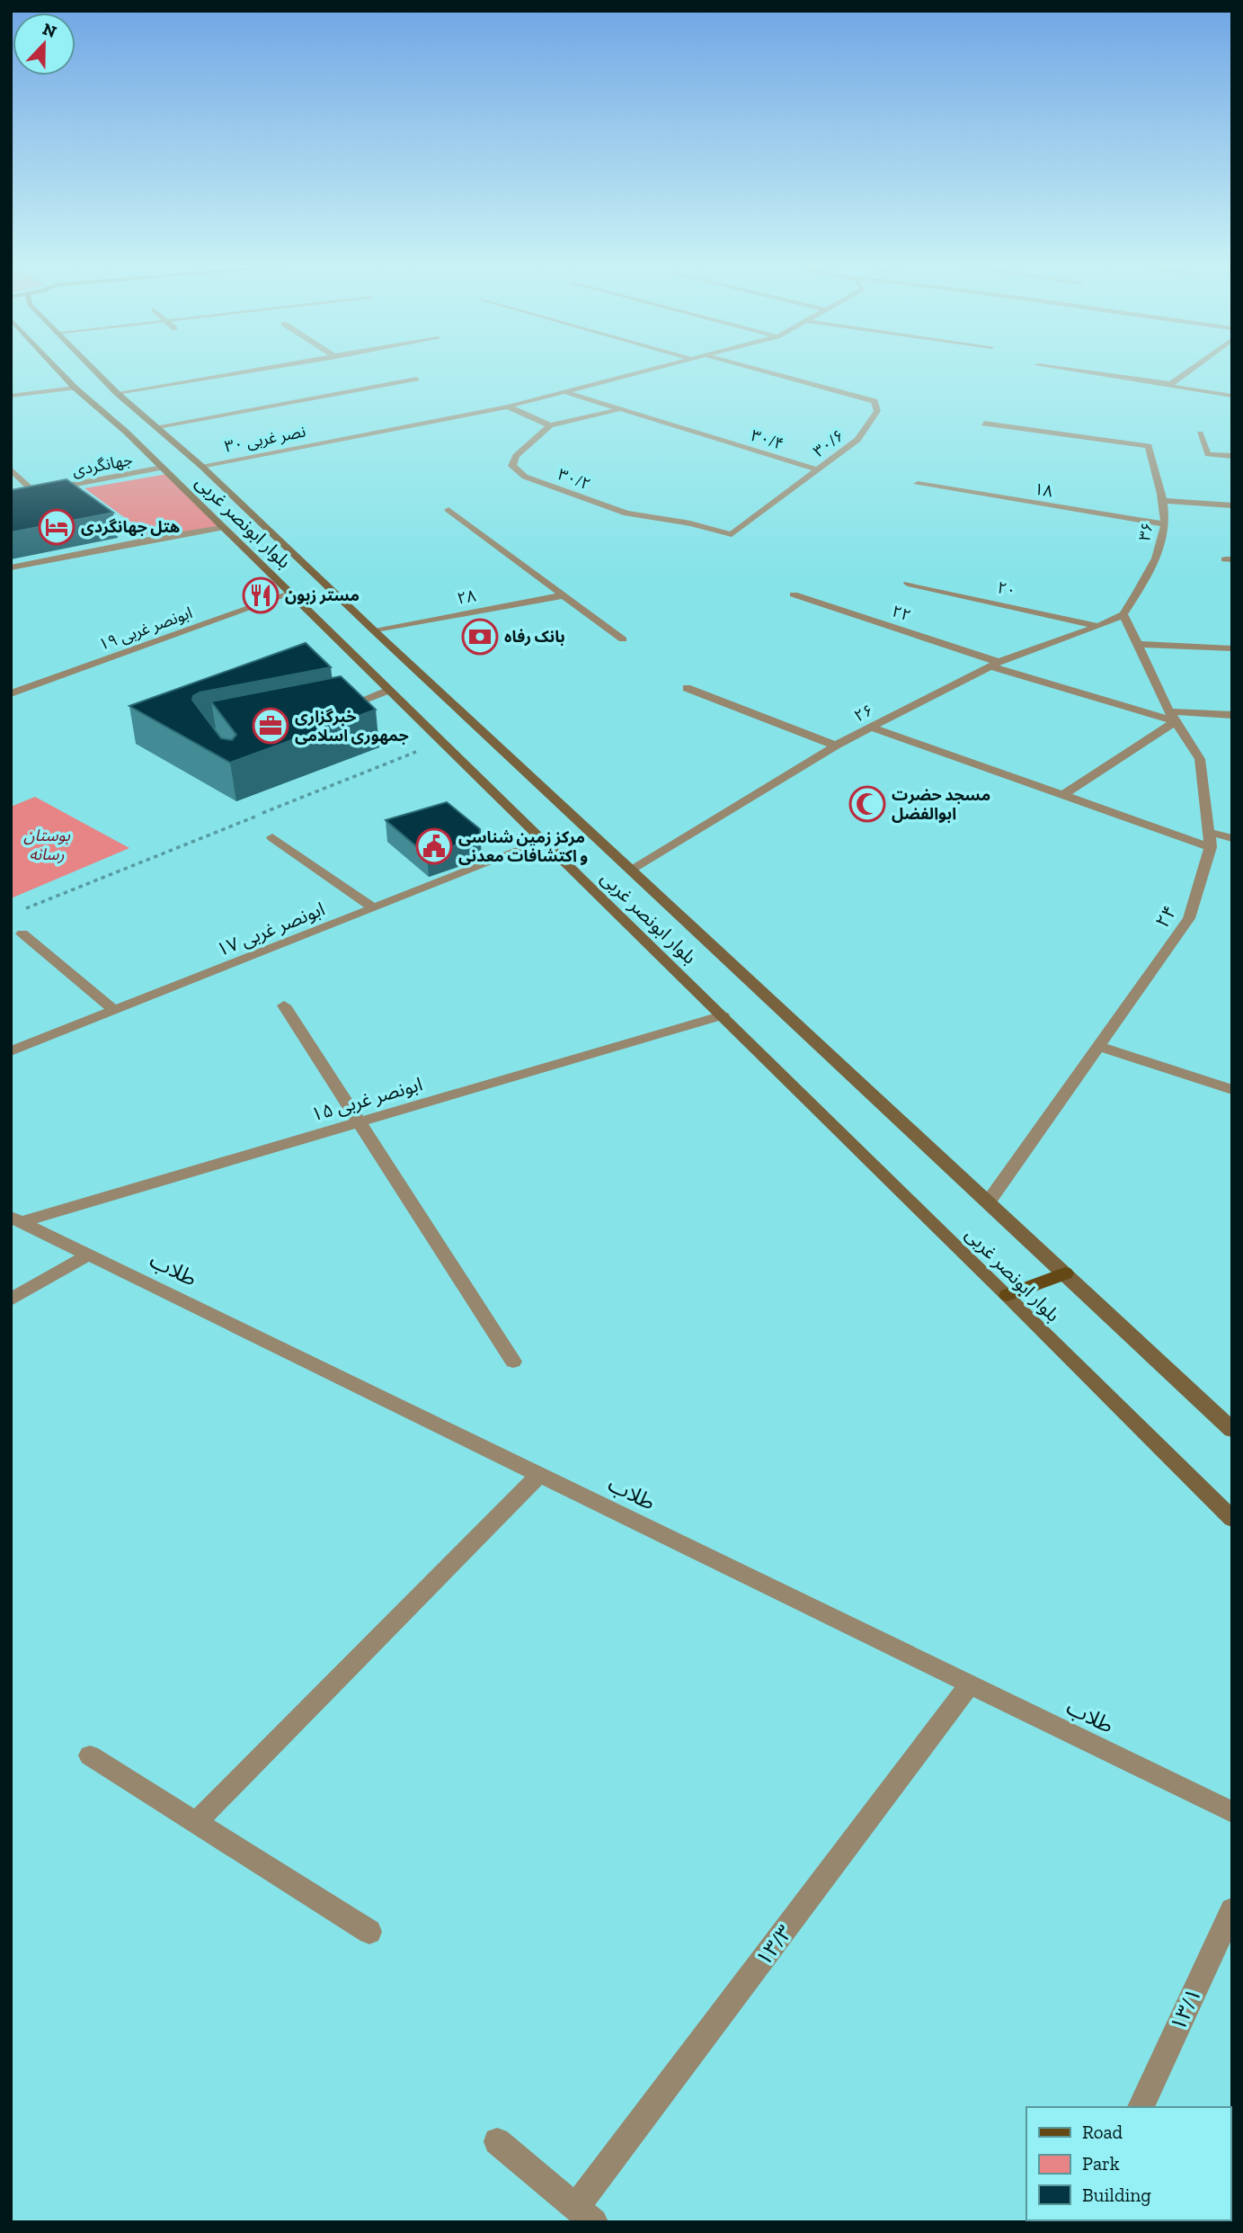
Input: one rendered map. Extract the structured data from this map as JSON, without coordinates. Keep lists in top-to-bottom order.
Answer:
{
  "streets": {
    "main road": ["بلوار ابونصر غربی"],
    "street": [
      "نصر غربی ۳۰",
      "۳۰/۴",
      "۳۰/۶",
      "جهانگردی",
      "۳۰/۲",
      "۱۸",
      "۳۶",
      "۲۰",
      "۲۸",
      "۲۲",
      "ابونصر غربی ۱۹",
      "۲۶",
      "۲۴",
      "ابونصر غربی ۱۷",
      "ابونصر غربی ۱۵",
      "طلاب",
      "۱۳/۳",
      "۱۳/۱"
    ]
  },
  "crossings": [
    ["نصر غربی ۳۰", "۳۰/۴"],
    ["نصر غربی ۳۰", "بلوار ابونصر غربی"],
    ["۳۰/۴", "۳۰/۶"],
    ["۳۰/۶", "۳۰/۲"],
    ["جهانگردی", "بلوار ابونصر غربی"],
    ["۱۸", "۳۶"],
    ["بلوار ابونصر غربی", "۲۸"],
    ["بلوار ابونصر غربی", "ابونصر غربی ۱۹"],
    ["بلوار ابونصر غربی", "۲۶"],
    ["بلوار ابونصر غربی", "۲۴"],
    ["بلوار ابونصر غربی", "ابونصر غربی ۱۷"],
    ["بلوار ابونصر غربی", "ابونصر غربی ۱۵"],
    ["۳۶", "۲۶"],
    ["۳۶", "۲۴"],
    ["۲۰", "۲۶"],
    ["۲۲", "۲۶"],
    ["۲۲", "۲۴"],
    ["۲۶", "۲۴"],
    ["ابونصر غربی ۱۵", "طلاب"],
    ["طلاب", "۱۳/۳"]
  ],
  "parks": ["بوستان رسانه"],
  "places": {
    "hotel": ["هتل جهانگردی"],
    "restaurant": ["مستر زبون"],
    "bank": ["بانک رفاه"],
    "office": ["خبرگزاری جمهوری اسلامی"],
    "mosque": ["مسجد حضرت ابوالفضل"],
    "public building": ["مرکز زمین شناسی و اکتشافات معدنی"]
  },
  "legend": ["Road", "Park", "Building"],
  "north": "top"
}
